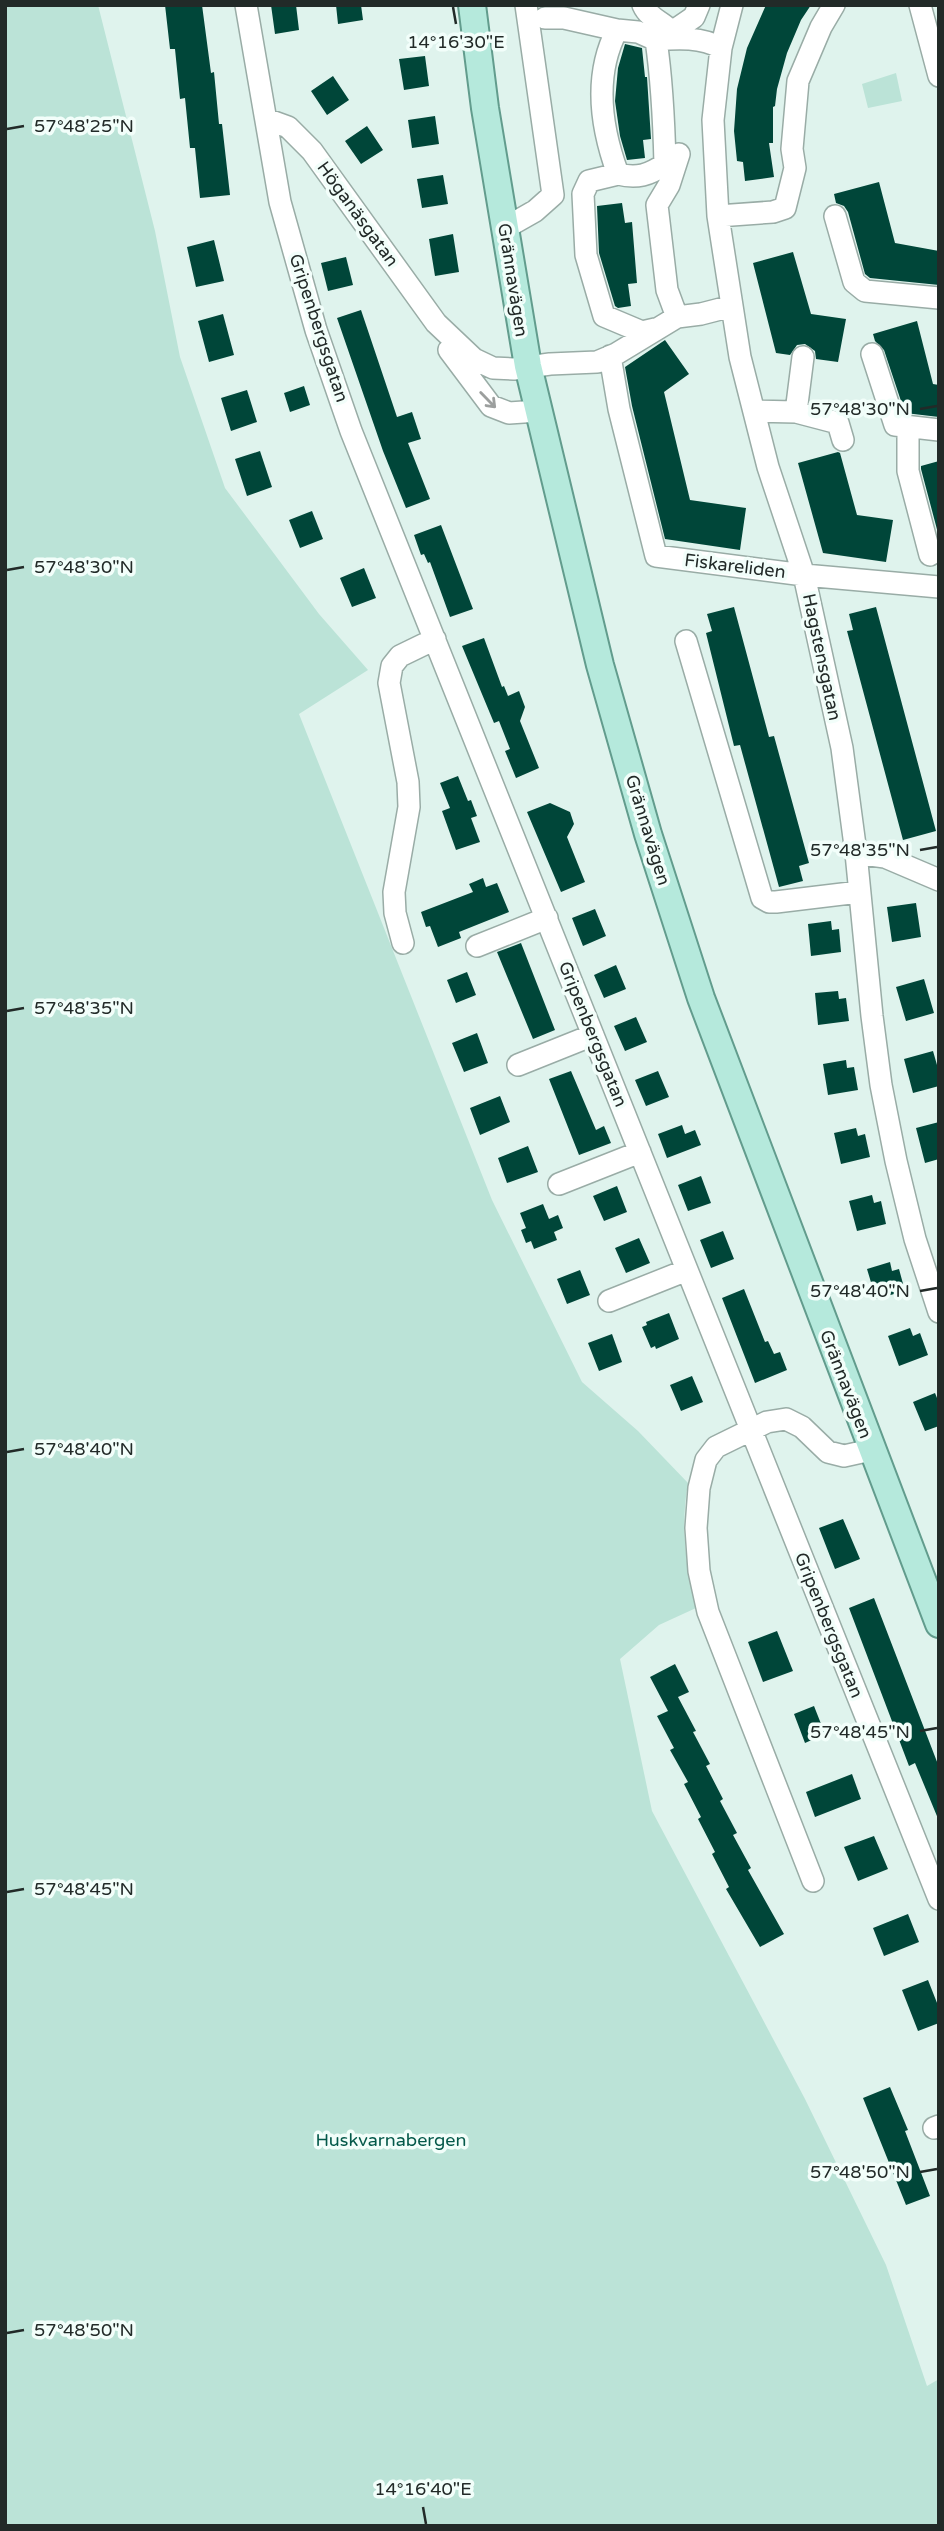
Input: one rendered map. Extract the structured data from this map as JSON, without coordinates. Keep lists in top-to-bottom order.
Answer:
{
  "streets": {
    "main road": ["Grännavägen"],
    "street": [
      "Höganäsgatan",
      "Gripenbergsgatan",
      "Fiskareliden",
      "Hagstensgatan"
    ]
  },
  "crossings": [
    ["Höganäsgatan", "Grännavägen"],
    ["Höganäsgatan", "Gripenbergsgatan"],
    ["Höganäsgatan", "Fiskareliden"],
    ["Fiskareliden", "Hagstensgatan"]
  ],
  "parks": ["Huskvarnabergen"],
  "coordinates": [
    "14°16'30\"E",
    "57°48'25\"N",
    "57°48'30\"N",
    "57°48'35\"N",
    "57°48'40\"N",
    "57°48'45\"N",
    "57°48'50\"N",
    "14°16'40\"E"
  ]
}
